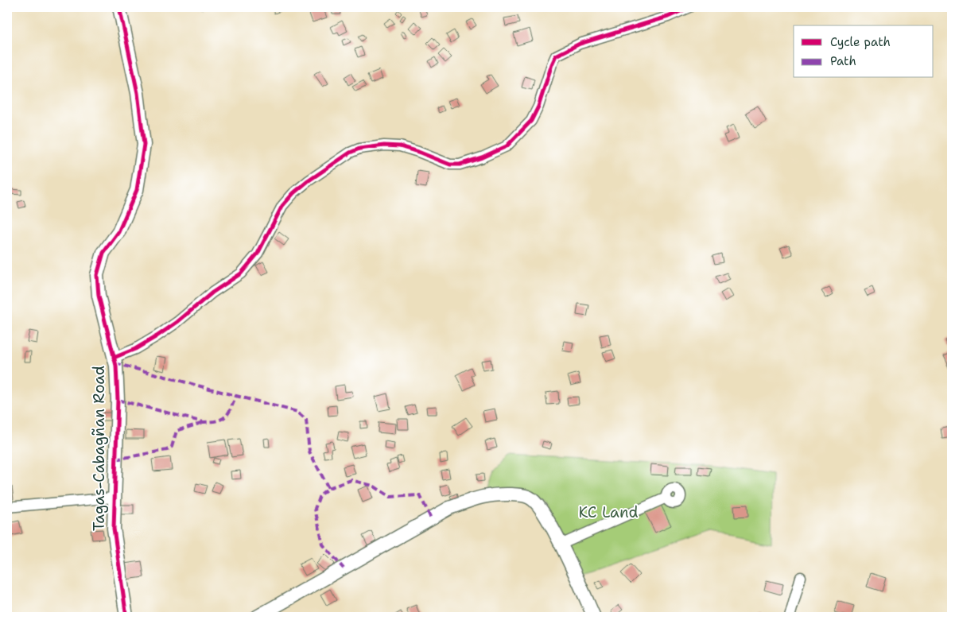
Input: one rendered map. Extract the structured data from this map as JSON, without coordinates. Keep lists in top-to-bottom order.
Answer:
{
  "streets": {
    "street": ["Tagas-Cabagñan Road"]
  },
  "parks": ["KC Land"],
  "legend": ["Cycle path", "Path"]
}
